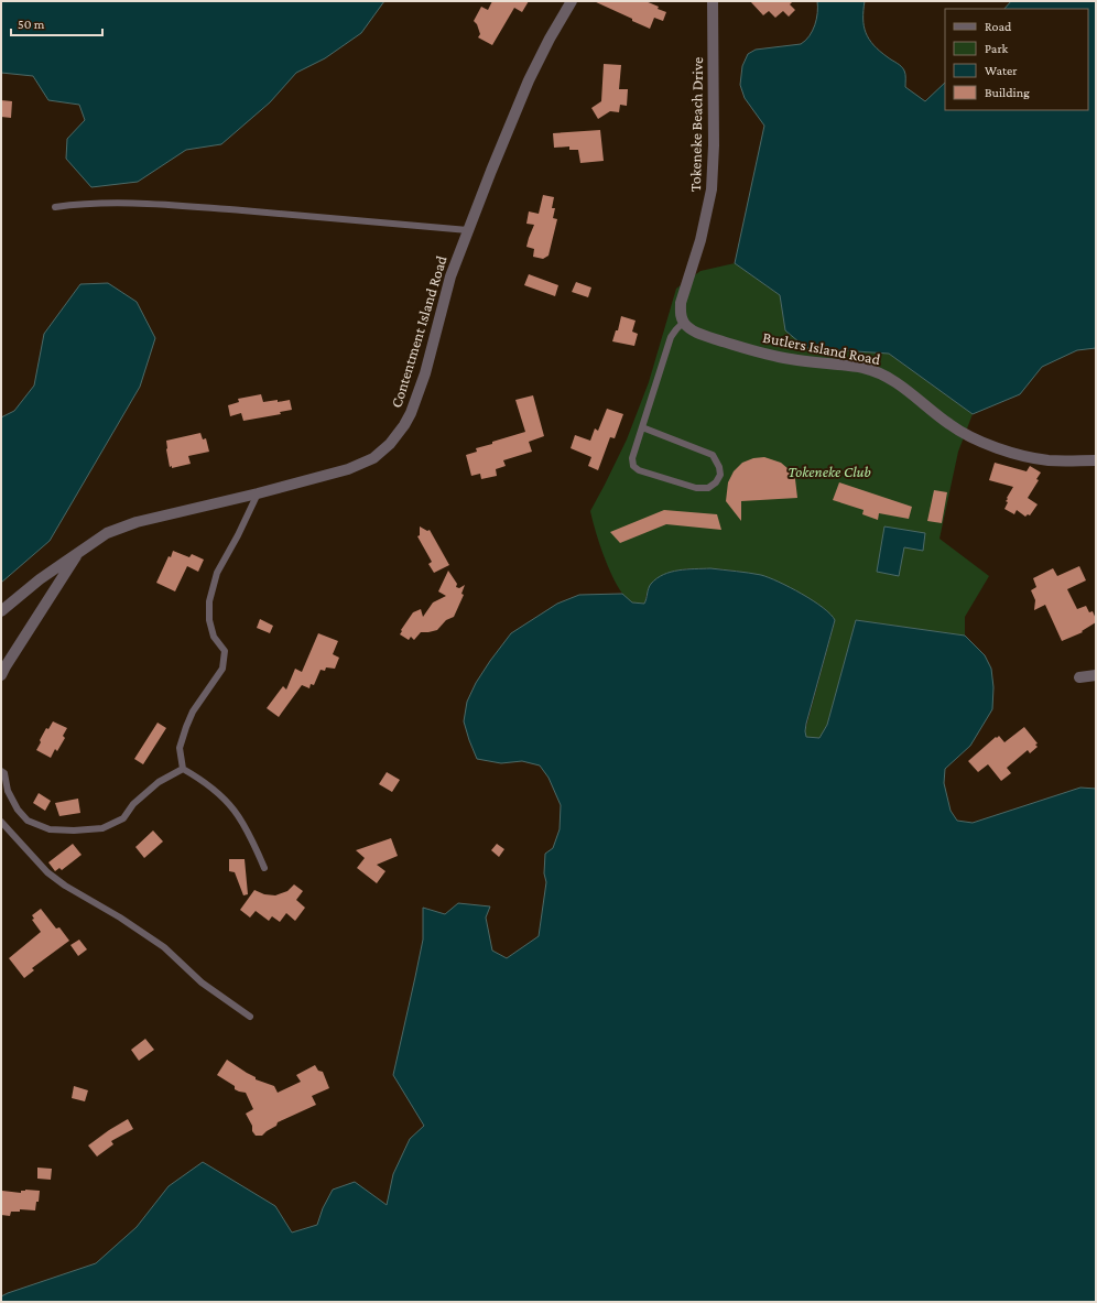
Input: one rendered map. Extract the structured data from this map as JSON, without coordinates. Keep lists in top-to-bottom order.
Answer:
{
  "streets": {
    "street": ["Tokeneke Beach Drive", "Contentment Island Road", "Butlers Island Road"]
  },
  "crossings": [
    ["Tokeneke Beach Drive", "Butlers Island Road"]
  ],
  "parks": ["Tokeneke Club"],
  "legend": [
    "Road",
    "Park",
    "Water",
    "Building"
  ],
  "scale_bar": "50 m"
}
